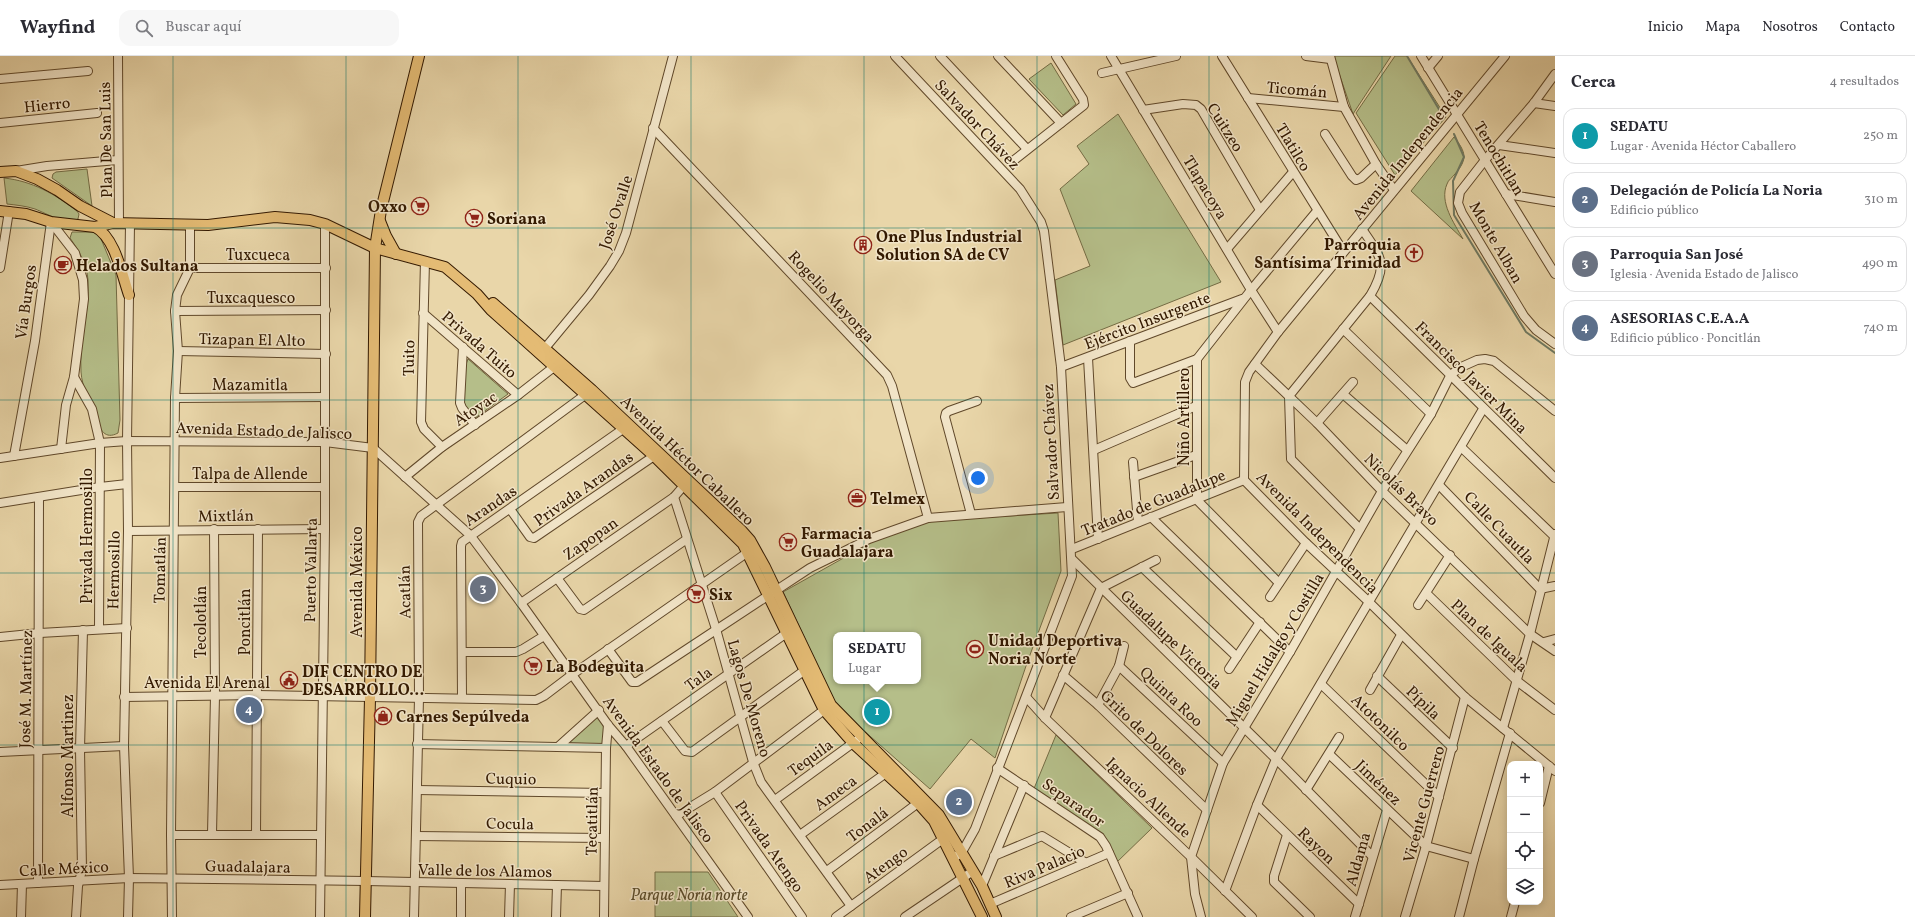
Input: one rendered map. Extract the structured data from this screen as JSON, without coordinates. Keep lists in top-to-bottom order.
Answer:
{
  "streets": {
    "main road": ["Avenida Héctor Caballero", "Avenida México"],
    "street": [
      "Ticomán",
      "Hierro",
      "Salvador Chávez",
      "Cuitzeo",
      "Plan De San Luis",
      "Tlatilco",
      "Avenida Independencia",
      "Tenochitlan",
      "Tlapacoya",
      "José Ovalle",
      "Monte Alban",
      "Tuxcueca",
      "Rogelio Mayorga",
      "Tuxcaquesco",
      "Vía Burgos",
      "Ejército Insurgente",
      "Tizapan El Alto",
      "Privada Tuito",
      "Tuito",
      "Francisco Javier Mina",
      "Mazamitla",
      "Atoyac",
      "Niño Artillero",
      "Avenida Estado de Jalisco",
      "Talpa de Allende",
      "Privada Arandas",
      "Nicolás Bravo",
      "Tratado de Guadalupe",
      "Arandas",
      "Mixtlán",
      "Calle Cuautla",
      "Privada Hermosillo",
      "Zapopan",
      "Hermosillo",
      "Tomatlán",
      "Puerto Vallarta",
      "Acatlán",
      "Tecolotlán",
      "Poncitlán",
      "Plan de Iguala",
      "Guadalupe Victoria",
      "Miguel Hidalgo y Costilla",
      "Tala",
      "Avenida El Arenal",
      "José M. Martínez",
      "Quinta Roo",
      "Lagos De Moreno",
      "Pípila",
      "Atotonilco",
      "Grito de Dolores",
      "Alfonso Martinez",
      "Tequila",
      "Cuquio",
      "Jiménez",
      "Ameca",
      "Ignacio Allende",
      "Separador",
      "Vicente Guerrero",
      "Tecatitlán",
      "Cocula",
      "Tonalá",
      "Rayon",
      "Privada Atengo",
      "Aldama",
      "Atengo",
      "Guadalajara",
      "Riva Palacio",
      "Calle México",
      "Valle de los Alamos"
    ]
  },
  "crossings": [
    ["Ticomán", "Tlatilco"],
    ["Salvador Chávez", "Ejército Insurgente"],
    ["Salvador Chávez", "Avenida Héctor Caballero"],
    ["Salvador Chávez", "Tratado de Guadalupe"],
    ["Salvador Chávez", "Guadalupe Victoria"],
    ["Salvador Chávez", "Ignacio Allende"],
    ["Salvador Chávez", "Separador"],
    ["Cuitzeo", "Tlapacoya"],
    ["Plan De San Luis", "Avenida Héctor Caballero"],
    ["Plan De San Luis", "Hermosillo"],
    ["Tlatilco", "Avenida Independencia"],
    ["Tlatilco", "Niño Artillero"],
    ["Avenida Independencia", "Tenochitlan"],
    ["Avenida Independencia", "Tlapacoya"],
    ["Avenida Independencia", "Nicolás Bravo"],
    ["Avenida Independencia", "Tratado de Guadalupe"],
    ["Avenida Independencia", "Miguel Hidalgo y Costilla"],
    ["Avenida Independencia", "Vicente Guerrero"],
    ["Tenochitlan", "Monte Alban"],
    ["Tlapacoya", "Niño Artillero"],
    ["José Ovalle", "Rogelio Mayorga"],
    ["José Ovalle", "Avenida Héctor Caballero"],
    ["Tuxcueca", "Tomatlán"],
    ["Tuxcueca", "Puerto Vallarta"],
    ["Tuxcaquesco", "Tomatlán"],
    ["Tuxcaquesco", "Puerto Vallarta"],
    ["Vía Burgos", "Avenida Estado de Jalisco"],
    ["Ejército Insurgente", "Niño Artillero"],
    ["Tizapan El Alto", "Tomatlán"],
    ["Tizapan El Alto", "Puerto Vallarta"],
    ["Privada Tuito", "Tuito"],
    ["Privada Tuito", "Atoyac"],
    ["Tuito", "Atoyac"],
    ["Tuito", "Avenida Héctor Caballero"],
    ["Francisco Javier Mina", "Miguel Hidalgo y Costilla"],
    ["Mazamitla", "Tomatlán"],
    ["Mazamitla", "Puerto Vallarta"],
    ["Atoyac", "Avenida Estado de Jalisco"],
    ["Atoyac", "Avenida Héctor Caballero"],
    ["Niño Artillero", "Tratado de Guadalupe"],
    ["Avenida Estado de Jalisco", "Arandas"],
    ["Avenida Estado de Jalisco", "Privada Hermosillo"],
    ["Avenida Estado de Jalisco", "Zapopan"],
    ["Avenida Estado de Jalisco", "Hermosillo"],
    ["Avenida Estado de Jalisco", "Tomatlán"],
    ["Avenida Estado de Jalisco", "Puerto Vallarta"],
    ["Avenida Estado de Jalisco", "Avenida México"],
    ["Avenida Estado de Jalisco", "Acatlán"],
    ["Avenida Estado de Jalisco", "Tala"],
    ["Avenida Estado de Jalisco", "Avenida El Arenal"],
    ["Avenida Estado de Jalisco", "Tecatitlán"],
    ["Avenida Héctor Caballero", "Privada Arandas"],
    ["Avenida Héctor Caballero", "Arandas"],
    ["Avenida Héctor Caballero", "Hermosillo"],
    ["Avenida Héctor Caballero", "Tomatlán"],
    ["Avenida Héctor Caballero", "Puerto Vallarta"],
    ["Avenida Héctor Caballero", "Avenida México"],
    ["Avenida Héctor Caballero", "Acatlán"],
    ["Avenida Héctor Caballero", "Tala"],
    ["Avenida Héctor Caballero", "Avenida El Arenal"],
    ["Avenida Héctor Caballero", "Tequila"],
    ["Avenida Héctor Caballero", "Ameca"],
    ["Avenida Héctor Caballero", "Tonalá"],
    ["Avenida Héctor Caballero", "Atengo"],
    ["Avenida Héctor Caballero", "Riva Palacio"],
    ["Talpa de Allende", "Tomatlán"],
    ["Talpa de Allende", "Puerto Vallarta"],
    ["Privada Arandas", "Arandas"],
    ["Nicolás Bravo", "Plan de Iguala"],
    ["Nicolás Bravo", "Miguel Hidalgo y Costilla"],
    ["Arandas", "Avenida El Arenal"],
    ["Mixtlán", "Hermosillo"],
    ["Mixtlán", "Tomatlán"],
    ["Mixtlán", "Puerto Vallarta"],
    ["Mixtlán", "Tecolotlán"],
    ["Mixtlán", "Poncitlán"],
    ["Zapopan", "Lagos De Moreno"],
    ["Hermosillo", "Avenida El Arenal"],
    ["Hermosillo", "Guadalajara"],
    ["Hermosillo", "Calle México"],
    ["Tomatlán", "Avenida El Arenal"],
    ["Tomatlán", "Guadalajara"],
    ["Puerto Vallarta", "Avenida El Arenal"],
    ["Puerto Vallarta", "Guadalajara"],
    ["Avenida México", "Avenida El Arenal"],
    ["Avenida México", "Guadalajara"],
    ["Avenida México", "Valle de los Alamos"],
    ["Acatlán", "Avenida El Arenal"],
    ["Acatlán", "Cuquio"],
    ["Acatlán", "Cocula"],
    ["Acatlán", "Valle de los Alamos"],
    ["Tecolotlán", "Avenida El Arenal"],
    ["Poncitlán", "Avenida El Arenal"],
    ["Guadalupe Victoria", "Miguel Hidalgo y Costilla"],
    ["Guadalupe Victoria", "Aldama"],
    ["Miguel Hidalgo y Costilla", "Quinta Roo"],
    ["Miguel Hidalgo y Costilla", "Grito de Dolores"],
    ["Miguel Hidalgo y Costilla", "Ignacio Allende"],
    ["Tala", "Lagos De Moreno"],
    ["Avenida El Arenal", "Lagos De Moreno"],
    ["José M. Martínez", "Calle México"],
    ["Lagos De Moreno", "Tequila"],
    ["Lagos De Moreno", "Ameca"],
    ["Lagos De Moreno", "Tonalá"],
    ["Lagos De Moreno", "Atengo"],
    ["Pípila", "Vicente Guerrero"],
    ["Atotonilco", "Vicente Guerrero"],
    ["Alfonso Martinez", "Calle México"],
    ["Cuquio", "Tecatitlán"],
    ["Jiménez", "Vicente Guerrero"],
    ["Jiménez", "Aldama"],
    ["Separador", "Riva Palacio"],
    ["Tecatitlán", "Cocula"],
    ["Tecatitlán", "Valle de los Alamos"],
    ["Rayon", "Aldama"],
    ["Guadalajara", "Calle México"],
    ["Guadalajara", "Valle de los Alamos"]
  ],
  "parks": ["Parque Noria norte"],
  "places": {
    "supermarket": [
      "Oxxo",
      "Soriana",
      "Farmacia Guadalajara",
      "Six",
      "La Bodeguita"
    ],
    "building": ["One Plus Industrial Solution SA de CV"],
    "church": ["Parroquia Santísima Trinidad"],
    "cafe": ["Helados Sultana"],
    "office": ["Telmex"],
    "sports": ["Unidad Deportiva Noria Norte"],
    "public building": ["DIF CENTRO DE DESARROLLO…"],
    "shop": ["Carnes Sepúlveda"]
  },
  "page": {
    "header": "Wayfind",
    "search": "Buscar aquí",
    "nav": [
      "Inicio",
      "Mapa",
      "Nosotros",
      "Contacto"
    ],
    "heading": ["Cerca", "4 resultados"],
    "list": [
      {
        "mark": "1",
        "name": "SEDATU",
        "note": "Lugar · Avenida Héctor Caballero",
        "value": "250 m"
      },
      {
        "mark": "2",
        "name": "Delegación de Policía La Noria",
        "note": "Edificio público",
        "value": "310 m"
      },
      {
        "mark": "3",
        "name": "Parroquia San José",
        "note": "Iglesia · Avenida Estado de Jalisco",
        "value": "490 m"
      },
      {
        "mark": "4",
        "name": "ASESORIAS C.E.A.A",
        "note": "Edificio público · Poncitlán",
        "value": "740 m"
      }
    ],
    "pins": [
      "3",
      "4",
      "1",
      "2"
    ],
    "popup": ["SEDATU", "Lugar"],
    "map_buttons": ["+", "−"]
  }
}
